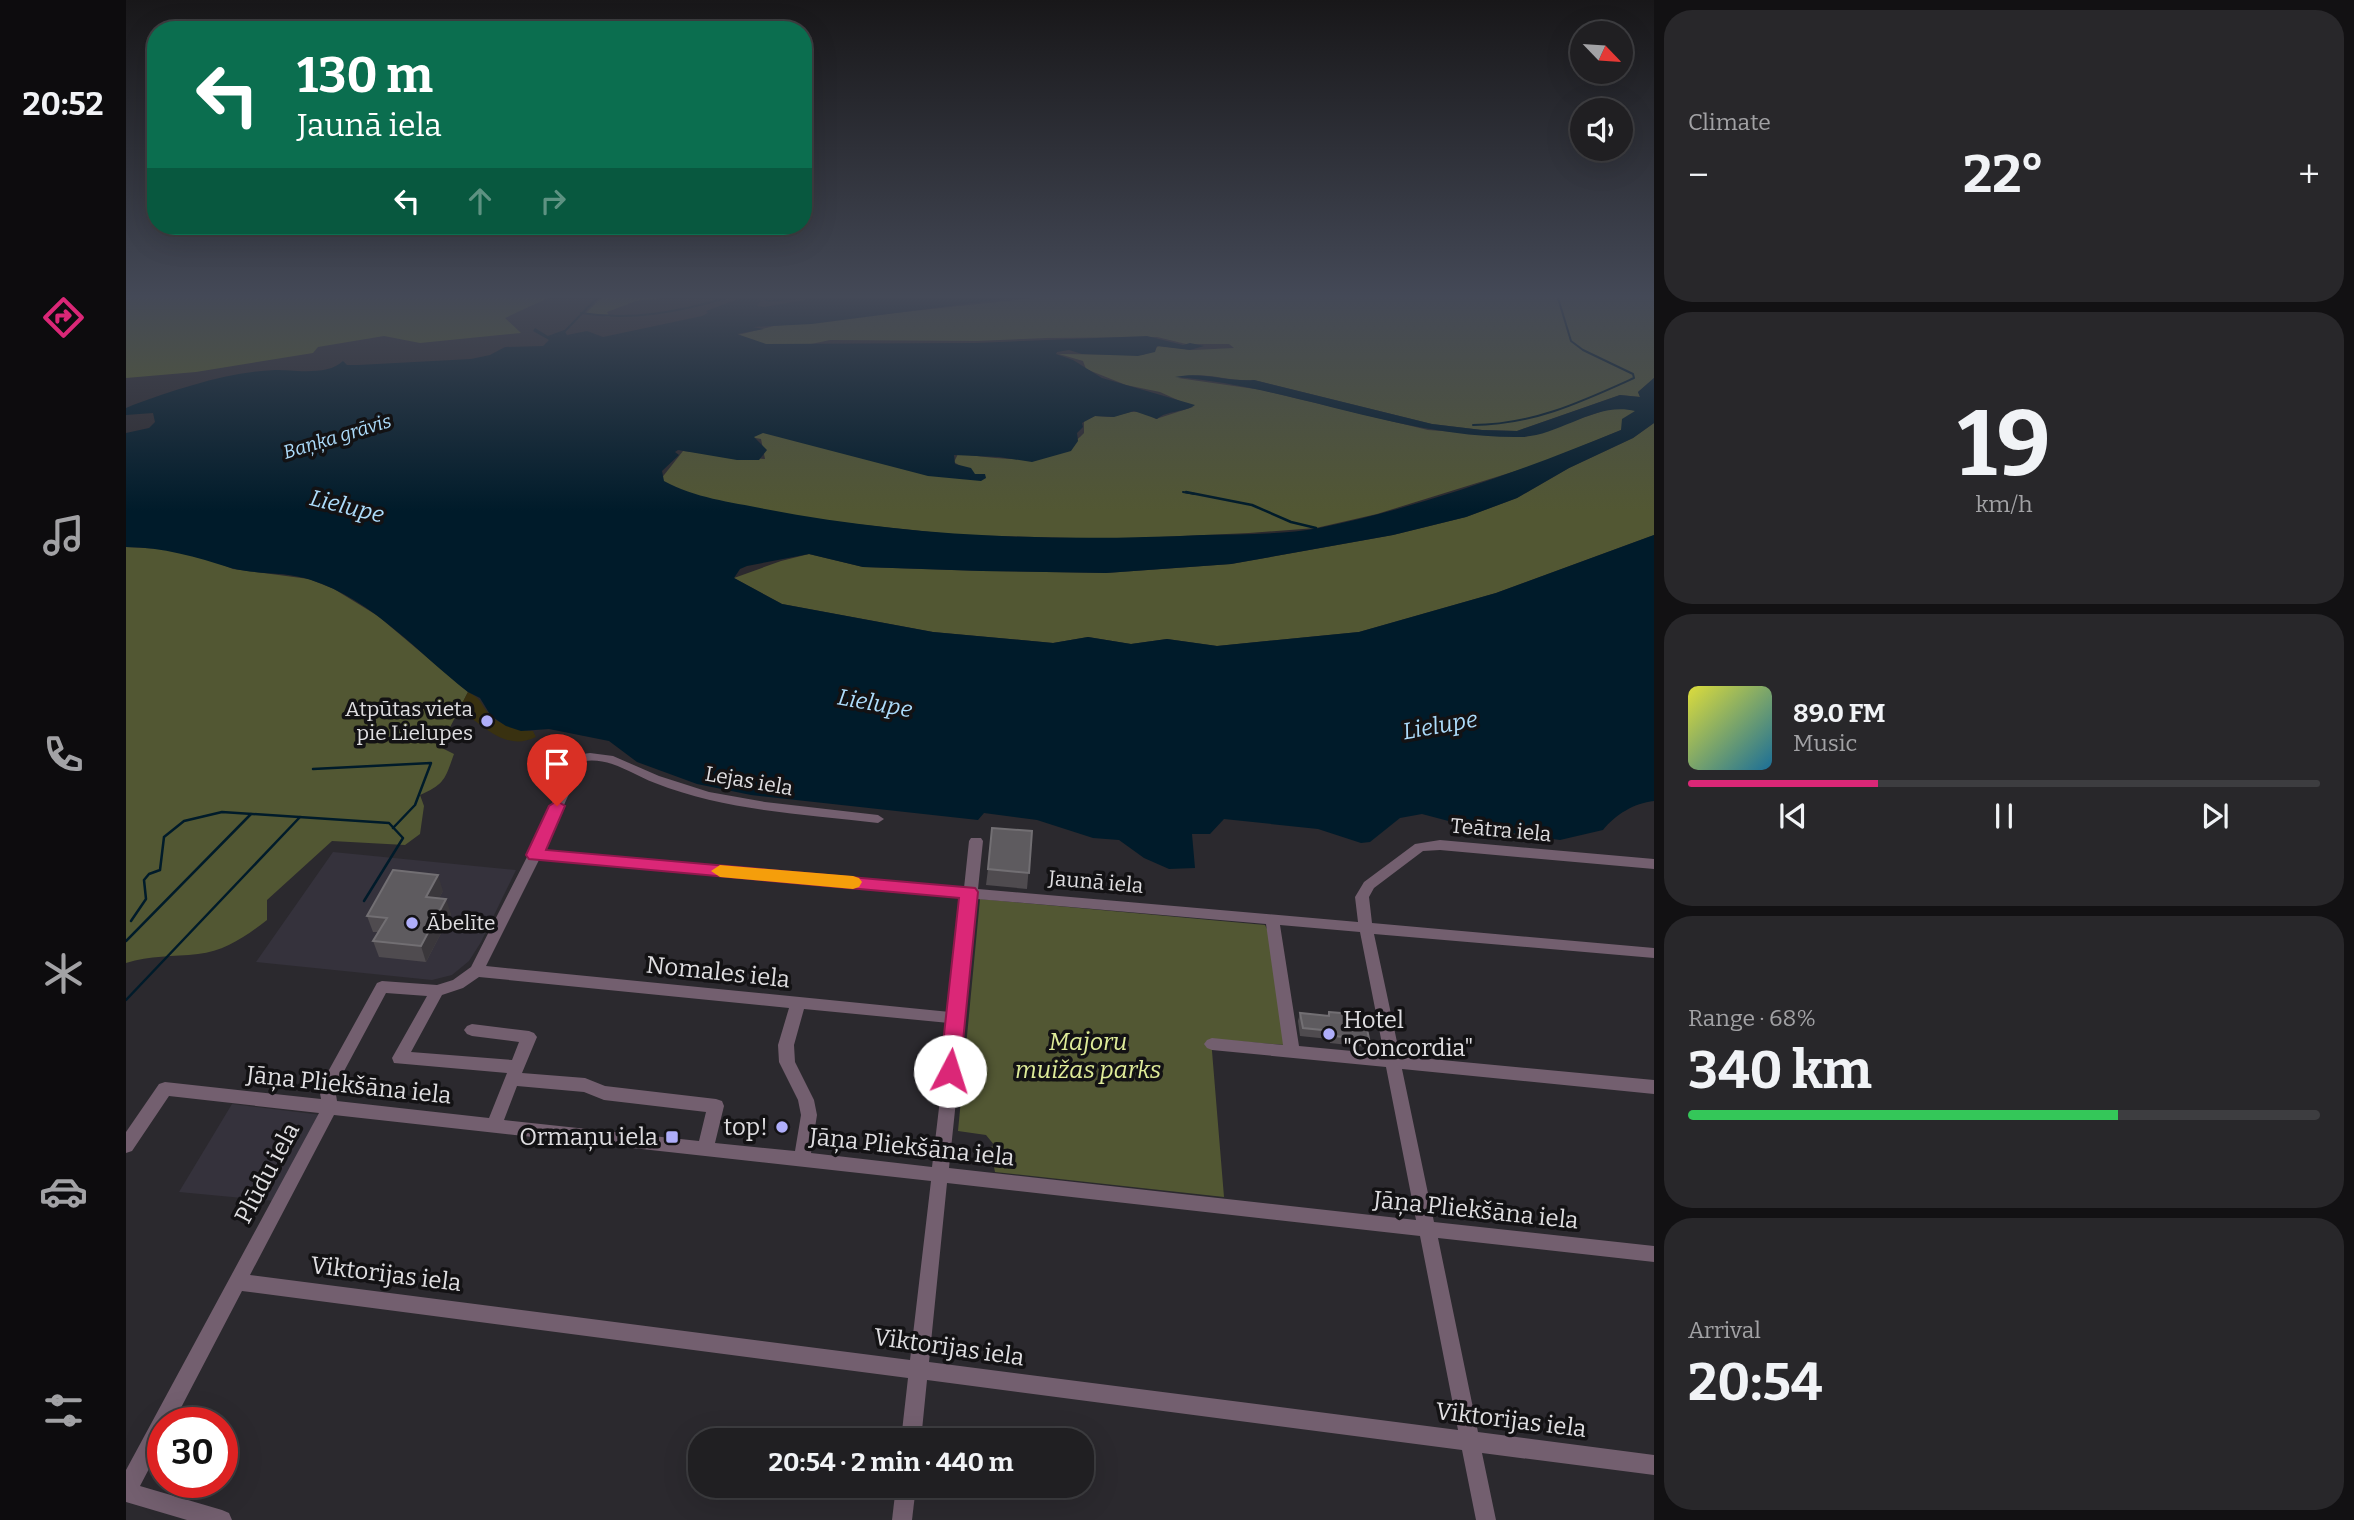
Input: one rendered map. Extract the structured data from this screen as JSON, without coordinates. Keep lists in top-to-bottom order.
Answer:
{
  "streets": {
    "street": [
      "Lejas iela",
      "Teātra iela",
      "Jaunā iela",
      "Nomales iela",
      "Jāņa Pliekšāna iela",
      "Plūdu iela",
      "Viktorijas iela"
    ]
  },
  "crossings": [
    ["Lejas iela", "Jaunā iela"],
    ["Teātra iela", "Jaunā iela"],
    ["Nomales iela", "Plūdu iela"],
    ["Jāņa Pliekšāna iela", "Plūdu iela"],
    ["Plūdu iela", "Viktorijas iela"]
  ],
  "water": ["Baņķa grāvis", "Lielupe"],
  "parks": ["Majoru muižas parks"],
  "places": {
    "other": [
      "Atpūtas vieta pie Lielupes",
      "Ābelīte",
      "Hotel \"Concordia\"",
      "top!"
    ],
    "transit": ["Ormaņu iela"]
  },
  "north": "bottom right",
  "page": {
    "tabs": "20:52",
    "tile": [
      "Climate",
      ["19", "km/h"],
      ["Range · 68%", "340 km"],
      ["Arrival", "20:54"]
    ],
    "turn": ["130 m", "Jaunā iela"],
    "heat": ["−", "22°", "+"],
    "song": ["89.0 FM", "Music"],
    "limit": "30",
    "trip": "20:54 · 2 min · 440 m"
  }
}
